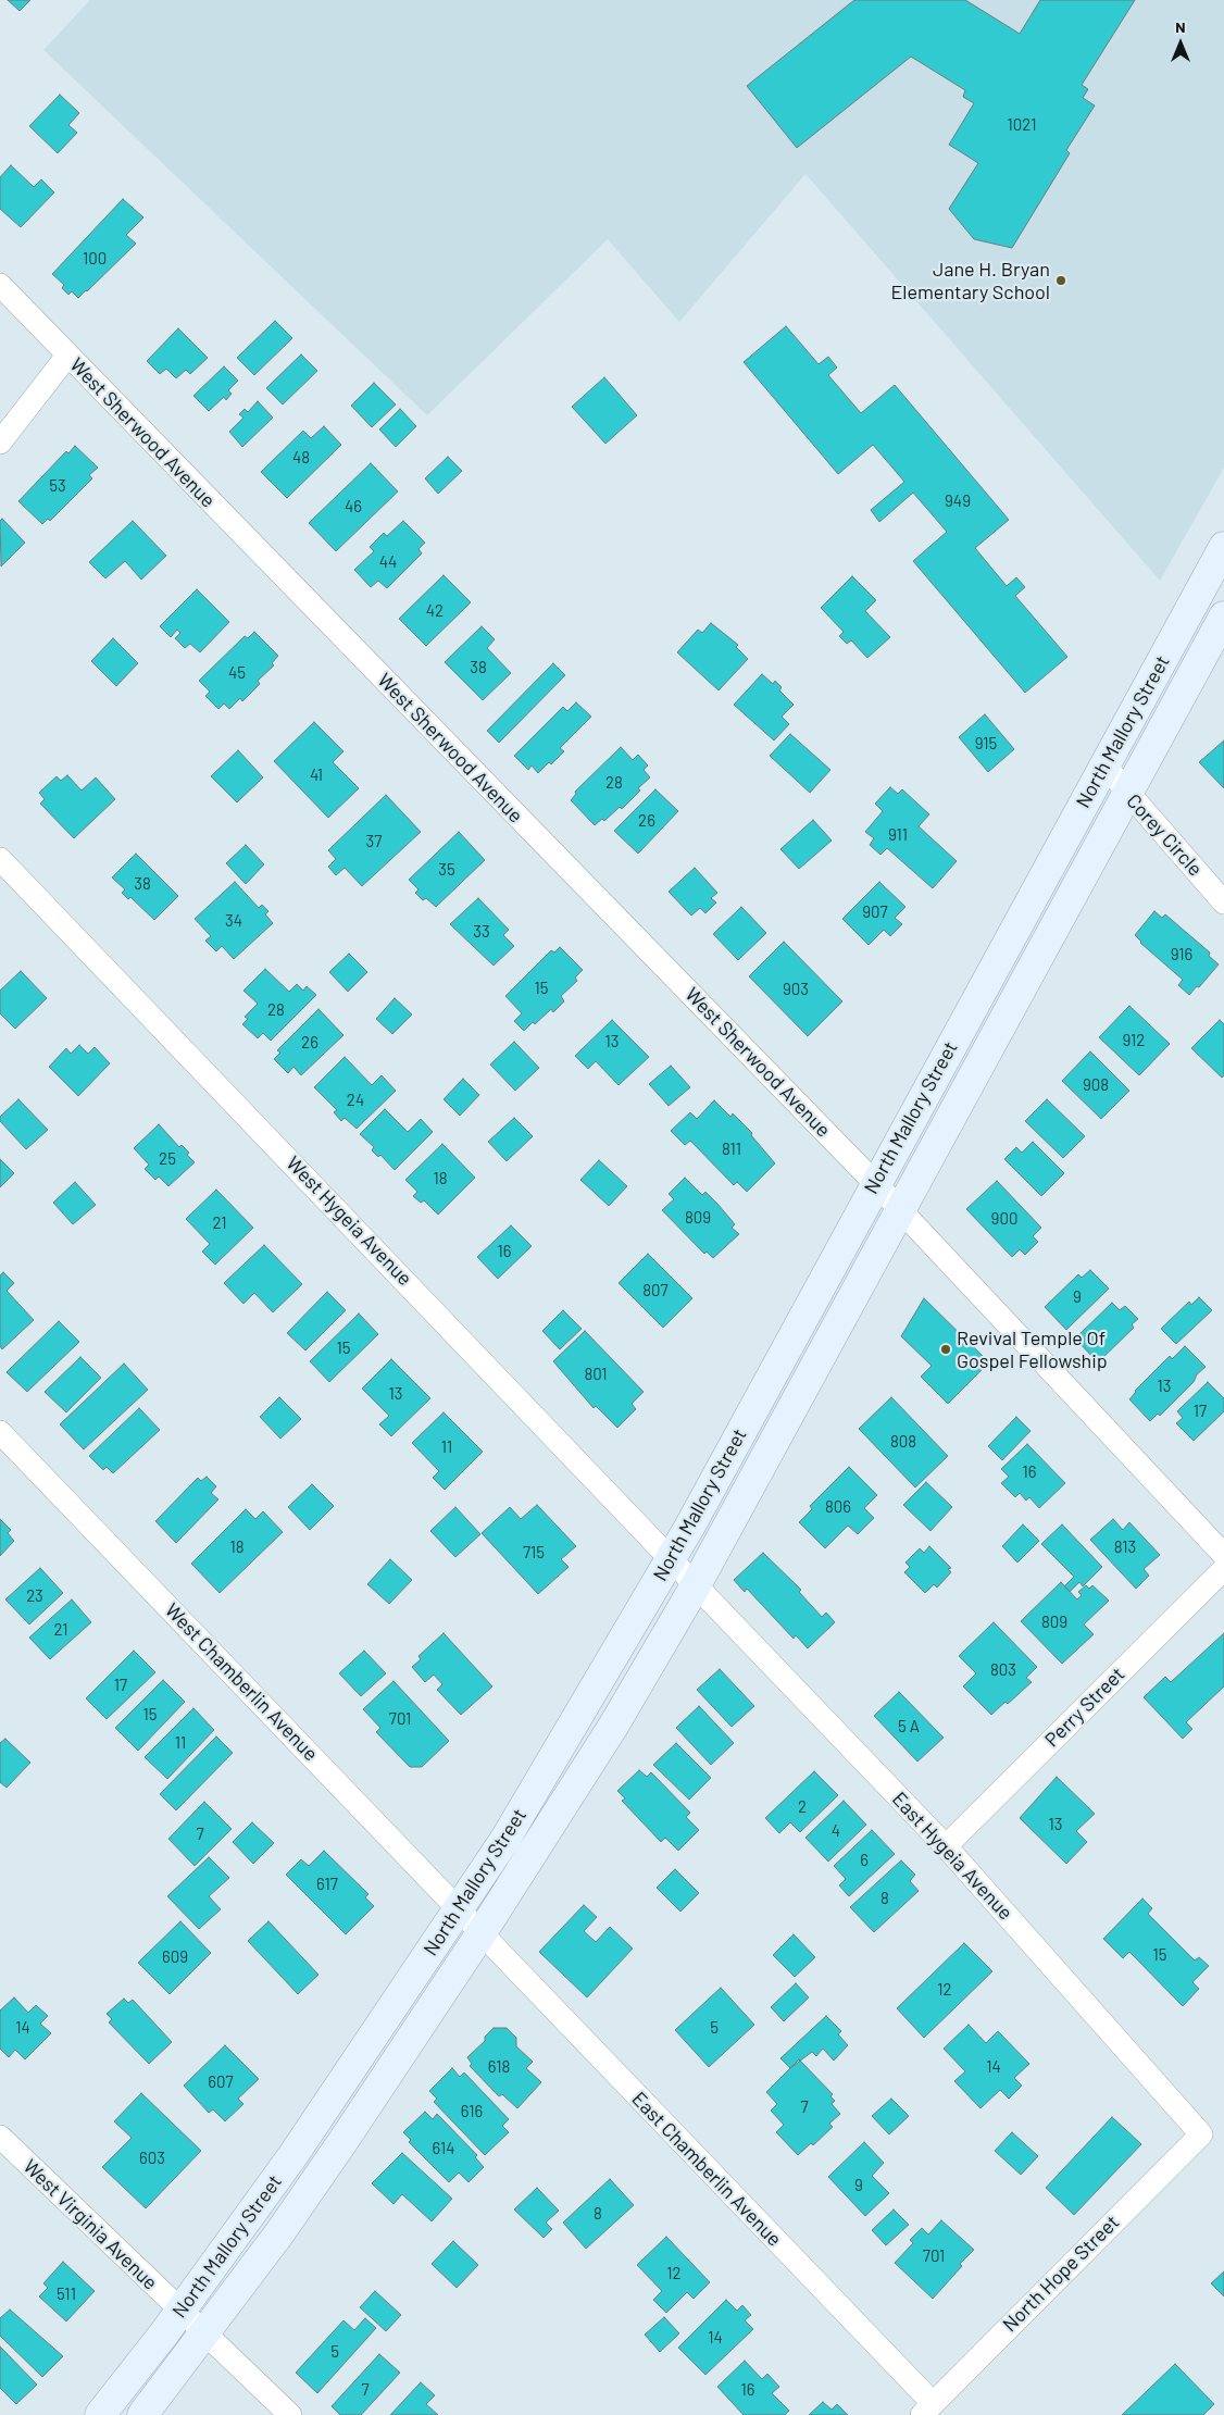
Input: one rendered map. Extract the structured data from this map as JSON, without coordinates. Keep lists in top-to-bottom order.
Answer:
{
  "streets": {
    "main road": ["North Mallory Street"],
    "street": [
      "West Sherwood Avenue",
      "Corey Circle",
      "West Hygeia Avenue",
      "West Chamberlin Avenue",
      "Perry Street",
      "East Hygeia Avenue",
      "East Chamberlin Avenue",
      "West Virginia Avenue",
      "North Hope Street"
    ]
  },
  "crossings": [
    ["West Sherwood Avenue", "North Mallory Street"],
    ["North Mallory Street", "Corey Circle"],
    ["North Mallory Street", "West Hygeia Avenue"],
    ["North Mallory Street", "West Chamberlin Avenue"],
    ["North Mallory Street", "East Hygeia Avenue"],
    ["North Mallory Street", "East Chamberlin Avenue"],
    ["North Mallory Street", "West Virginia Avenue"],
    ["West Hygeia Avenue", "East Hygeia Avenue"],
    ["West Chamberlin Avenue", "East Chamberlin Avenue"],
    ["Perry Street", "East Hygeia Avenue"],
    ["East Hygeia Avenue", "North Hope Street"],
    ["East Chamberlin Avenue", "North Hope Street"]
  ],
  "places": ["Jane H. Bryan Elementary School", "Revival Temple Of Gospel Fellowship"],
  "house_numbers": [
    "1021",
    "100",
    "48",
    "53",
    "949",
    "46",
    "44",
    "42",
    "38",
    "45",
    "915",
    "41",
    "28",
    "26",
    "911",
    "37",
    "35",
    "38",
    "907",
    "34",
    "33",
    "916",
    "15",
    "903",
    "28",
    "912",
    "13",
    "26",
    "908",
    "24",
    "811",
    "25",
    "18",
    "809",
    "900",
    "21",
    "16",
    "807",
    "9",
    "15",
    "801",
    "13",
    "13",
    "17",
    "808",
    "11",
    "16",
    "806",
    "18",
    "813",
    "715",
    "23",
    "809",
    "21",
    "803",
    "17",
    "15",
    "701",
    "5 A",
    "11",
    "2",
    "13",
    "4",
    "7",
    "6",
    "617",
    "8",
    "15",
    "609",
    "12",
    "14",
    "5",
    "618",
    "14",
    "607",
    "7",
    "616",
    "614",
    "603",
    "9",
    "8",
    "701",
    "12",
    "511",
    "14",
    "5",
    "7",
    "16"
  ],
  "north": "top"
}
